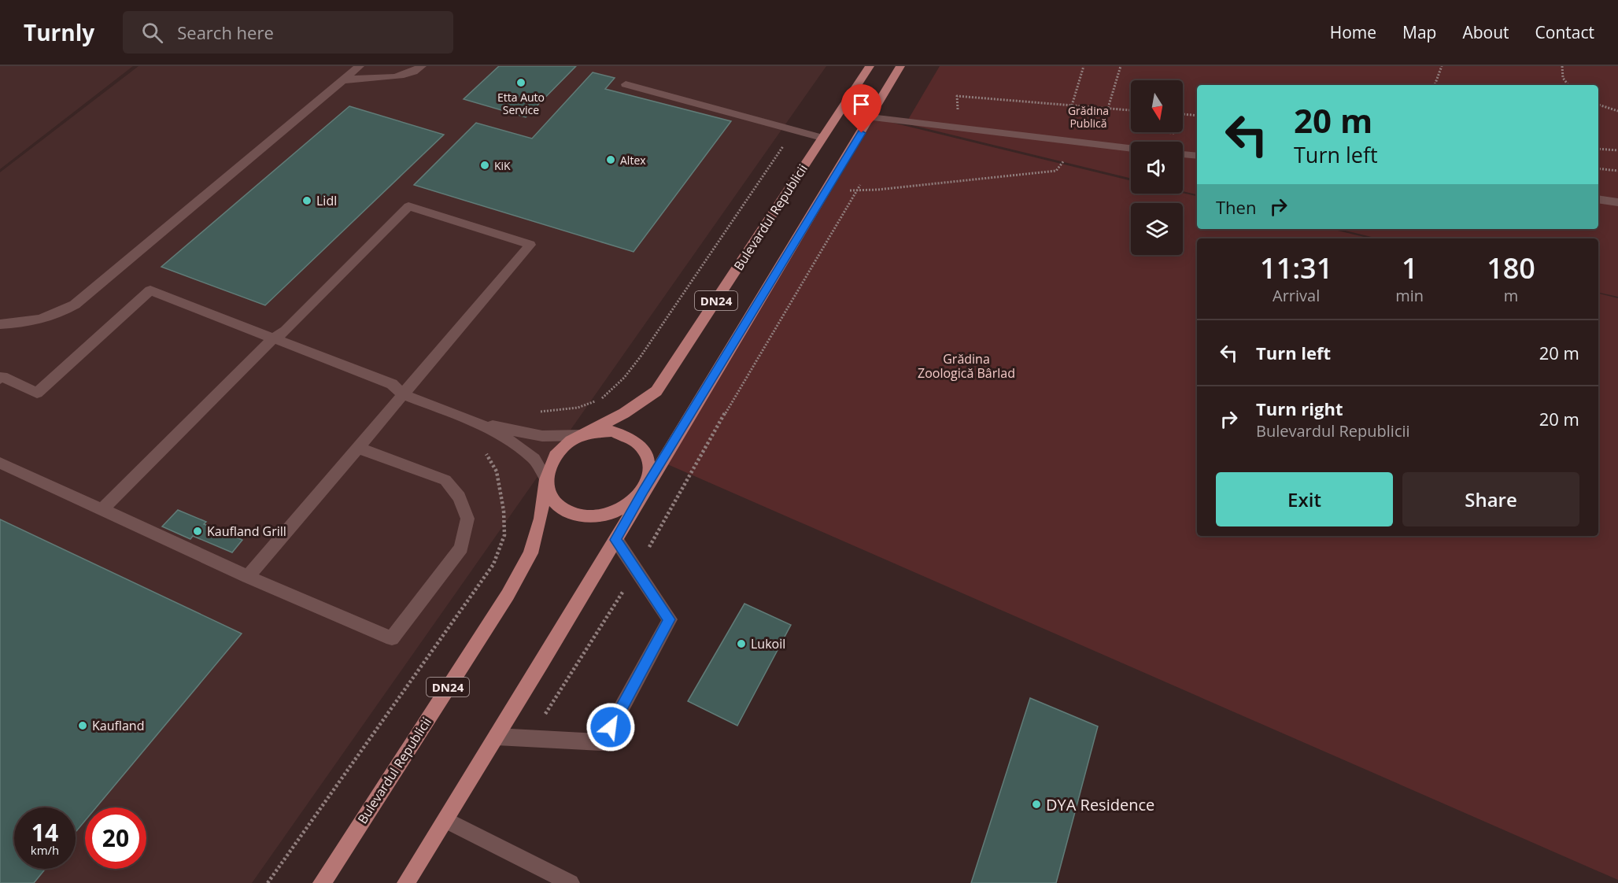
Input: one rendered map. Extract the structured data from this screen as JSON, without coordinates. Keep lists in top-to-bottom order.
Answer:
{
  "streets": {
    "main road": ["Bulevardul Republicii", "DN24"]
  },
  "parks": ["Grădina Publică", "Grădina Zoologică Bârlad"],
  "places": [
    "Etta Auto Service",
    "Altex",
    "KiK",
    "Lidl",
    "Kaufland Grill",
    "Lukoil",
    "Kaufland",
    "DYA Residence"
  ],
  "north": "bottom",
  "page": {
    "header": "Turnly",
    "search": "Search here",
    "nav": [
      "Home",
      "Map",
      "About",
      "Contact"
    ],
    "turn": ["20 m", "Turn left"],
    "then": "Then",
    "eta": [
      "11:31",
      "Arrival",
      "1",
      "min",
      "180",
      "m"
    ],
    "list": [
      {
        "name": "Turn left",
        "value": "20 m"
      },
      {
        "name": "Turn right",
        "note": "Bulevardul Republicii",
        "value": "20 m"
      }
    ],
    "buttons": ["Exit", "Share"],
    "speed": "14 km/h",
    "limit": "20"
  }
}
